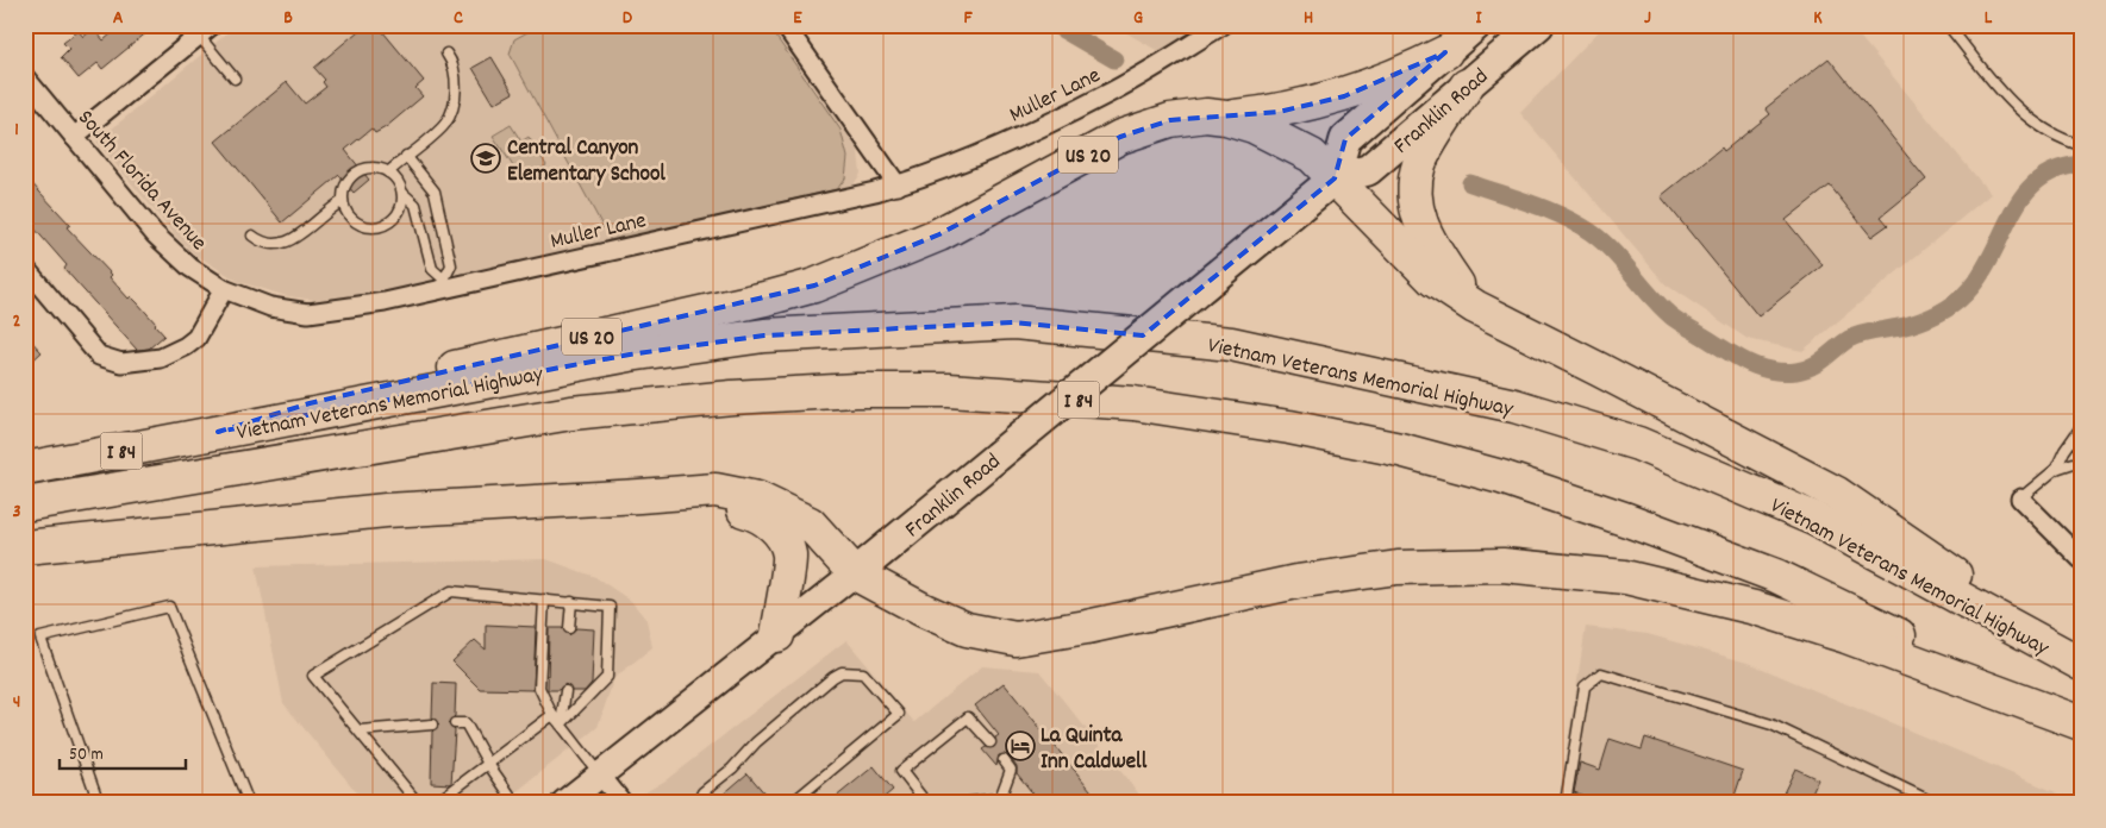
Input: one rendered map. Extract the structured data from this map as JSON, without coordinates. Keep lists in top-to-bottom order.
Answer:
{
  "streets": {
    "highway": ["US 20", "Vietnam Veterans Memorial Highway", "I 84"],
    "main road": ["Franklin Road"],
    "street": ["Muller Lane", "South Florida Avenue"]
  },
  "crossings": [
    ["Muller Lane", "South Florida Avenue"],
    ["Franklin Road", "US 20"],
    ["US 20", "Vietnam Veterans Memorial Highway"]
  ],
  "places": {
    "school or university": ["Central Canyon Elementary School"],
    "hotel": ["La Quinta Inn Caldwell"]
  },
  "scale_bar": "50 m",
  "grid": {
    "columns": [
      "A",
      "B",
      "C",
      "D",
      "E",
      "F",
      "G",
      "H",
      "I",
      "J",
      "K",
      "L"
    ],
    "rows": [
      "1",
      "2",
      "3",
      "4"
    ]
  }
}
